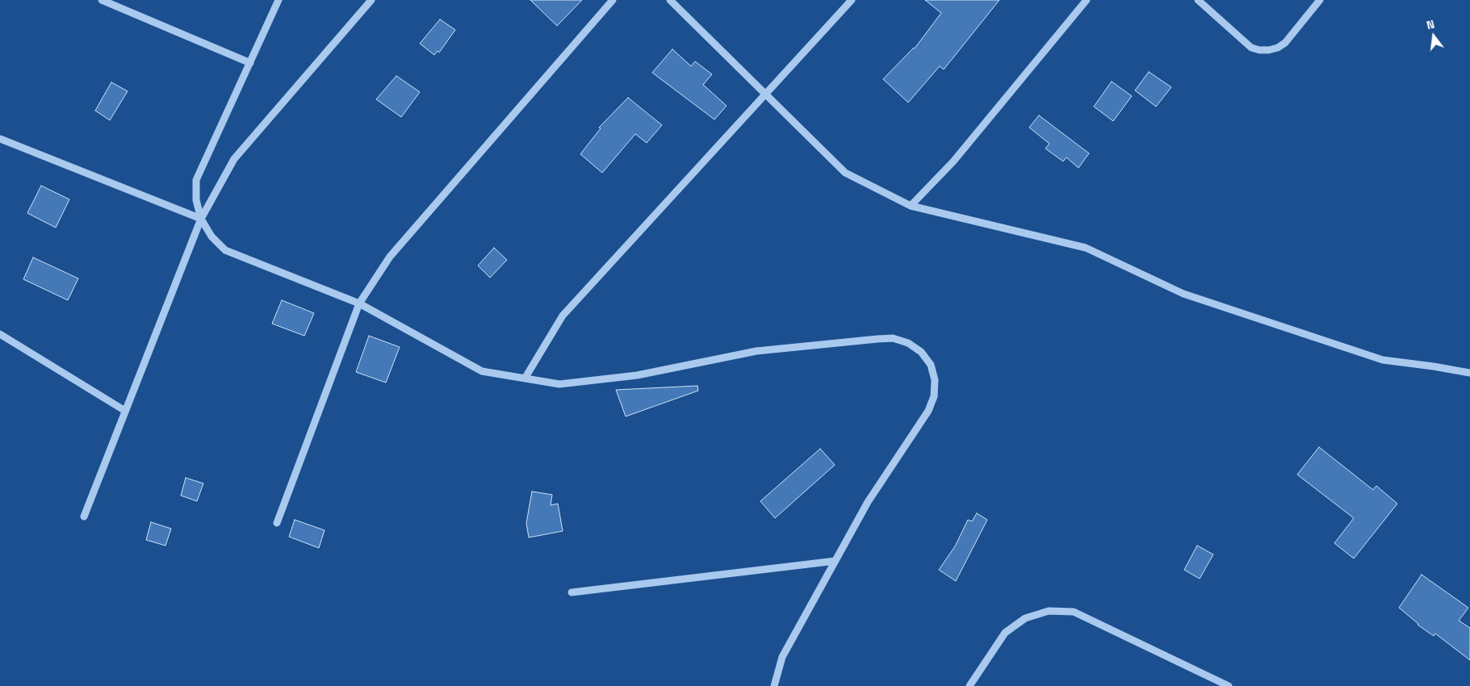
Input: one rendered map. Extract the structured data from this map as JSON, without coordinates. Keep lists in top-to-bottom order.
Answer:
{
  "north": "top"
}
